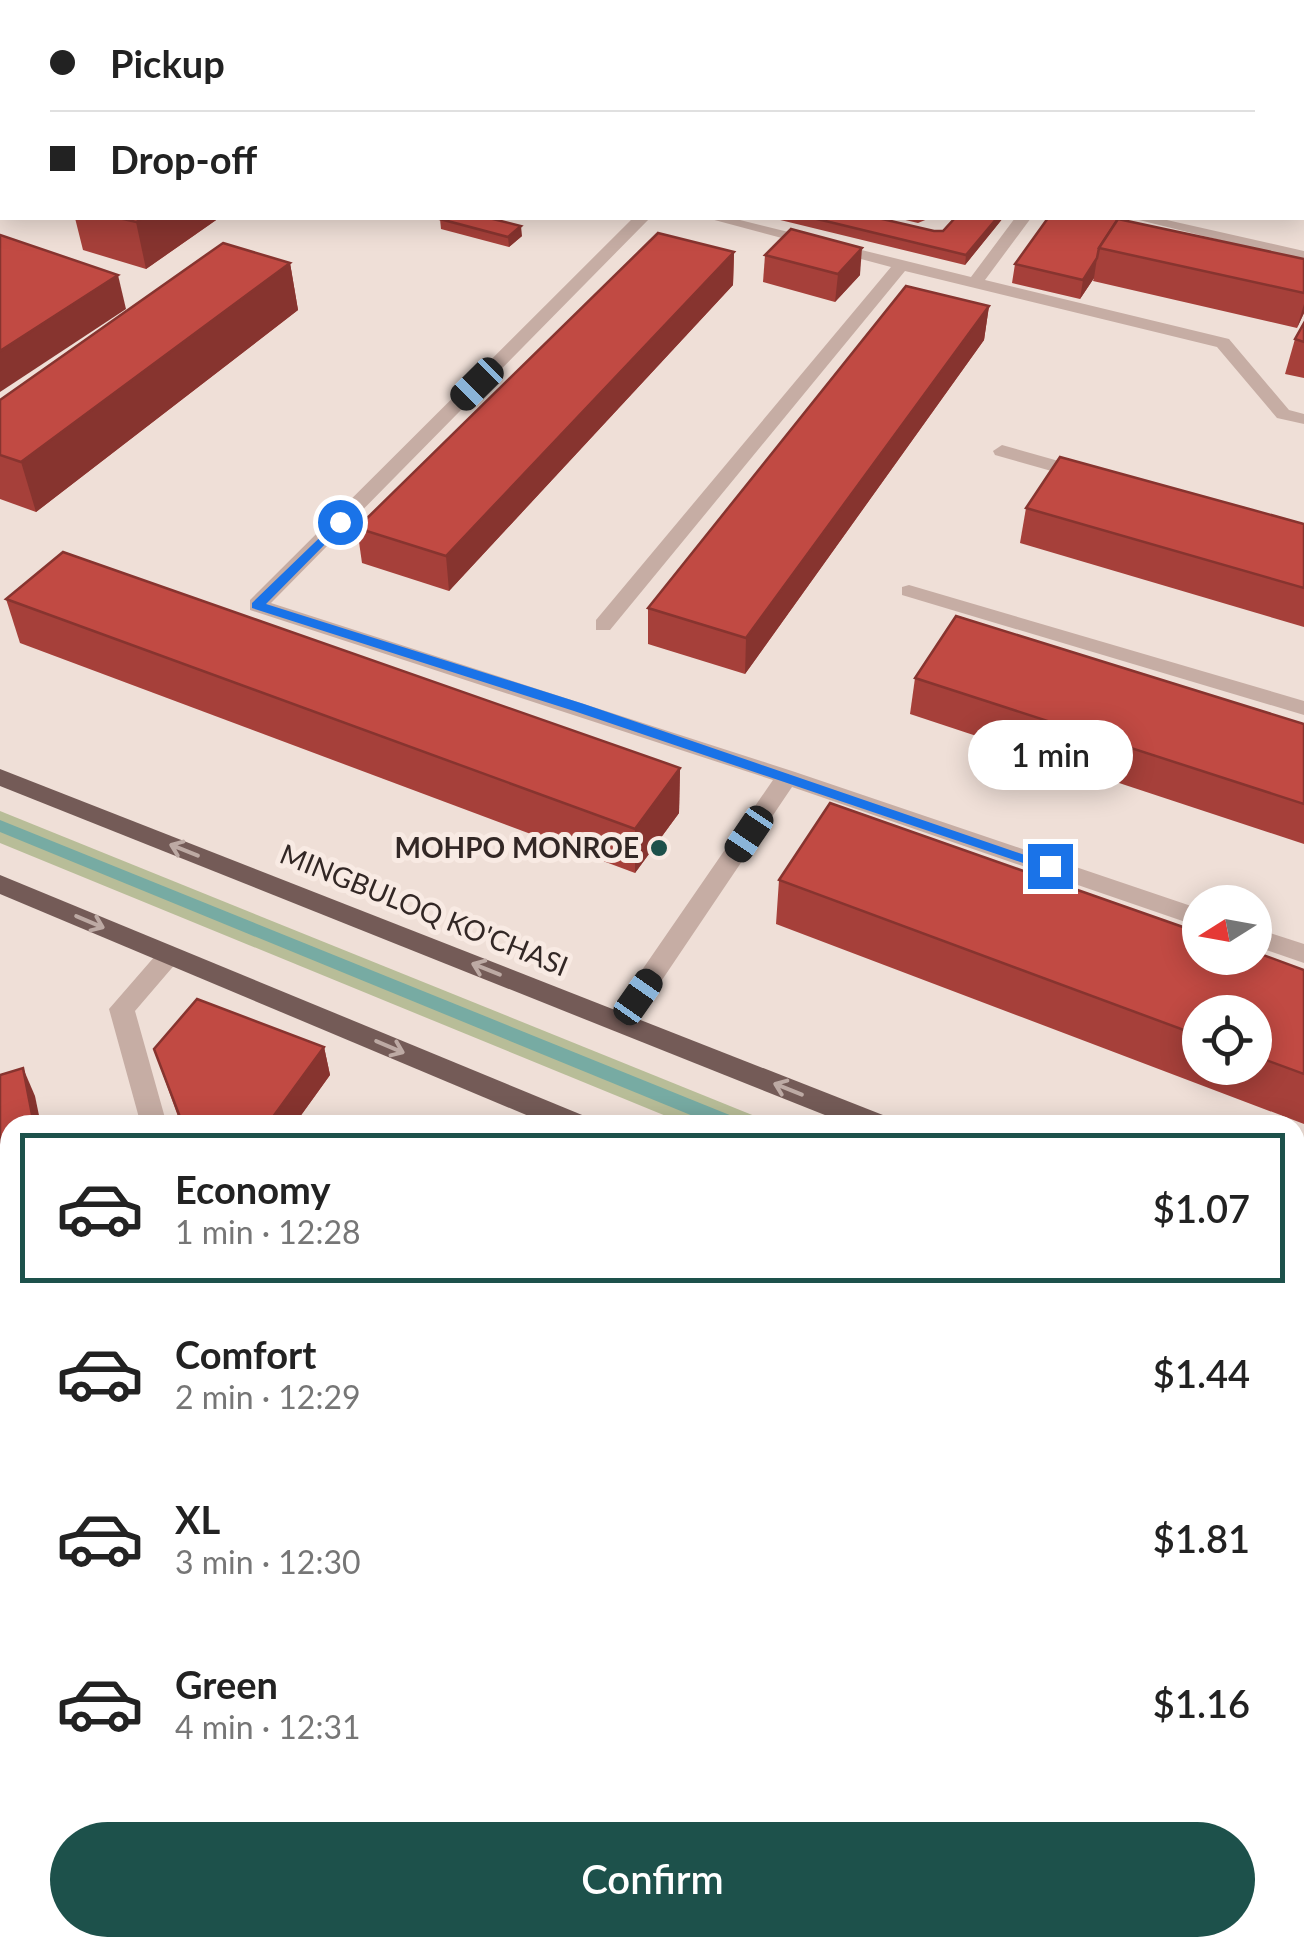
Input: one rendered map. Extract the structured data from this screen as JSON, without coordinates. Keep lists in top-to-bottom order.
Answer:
{
  "streets": {
    "main road": ["MINGBULOQ KO'CHASI"]
  },
  "places": ["МОНРО MONROE"],
  "north": "left",
  "page": {
    "banner": ["Pickup", "Drop-off"],
    "bubble": "1 min",
    "list": [
      {
        "name": "Economy",
        "note": "1 min · 12:28",
        "value": "$1.07"
      },
      {
        "name": "Comfort",
        "note": "2 min · 12:29",
        "value": "$1.44"
      },
      {
        "name": "XL",
        "note": "3 min · 12:30",
        "value": "$1.81"
      },
      {
        "name": "Green",
        "note": "4 min · 12:31",
        "value": "$1.16"
      }
    ],
    "buttons": "Confirm"
  }
}
